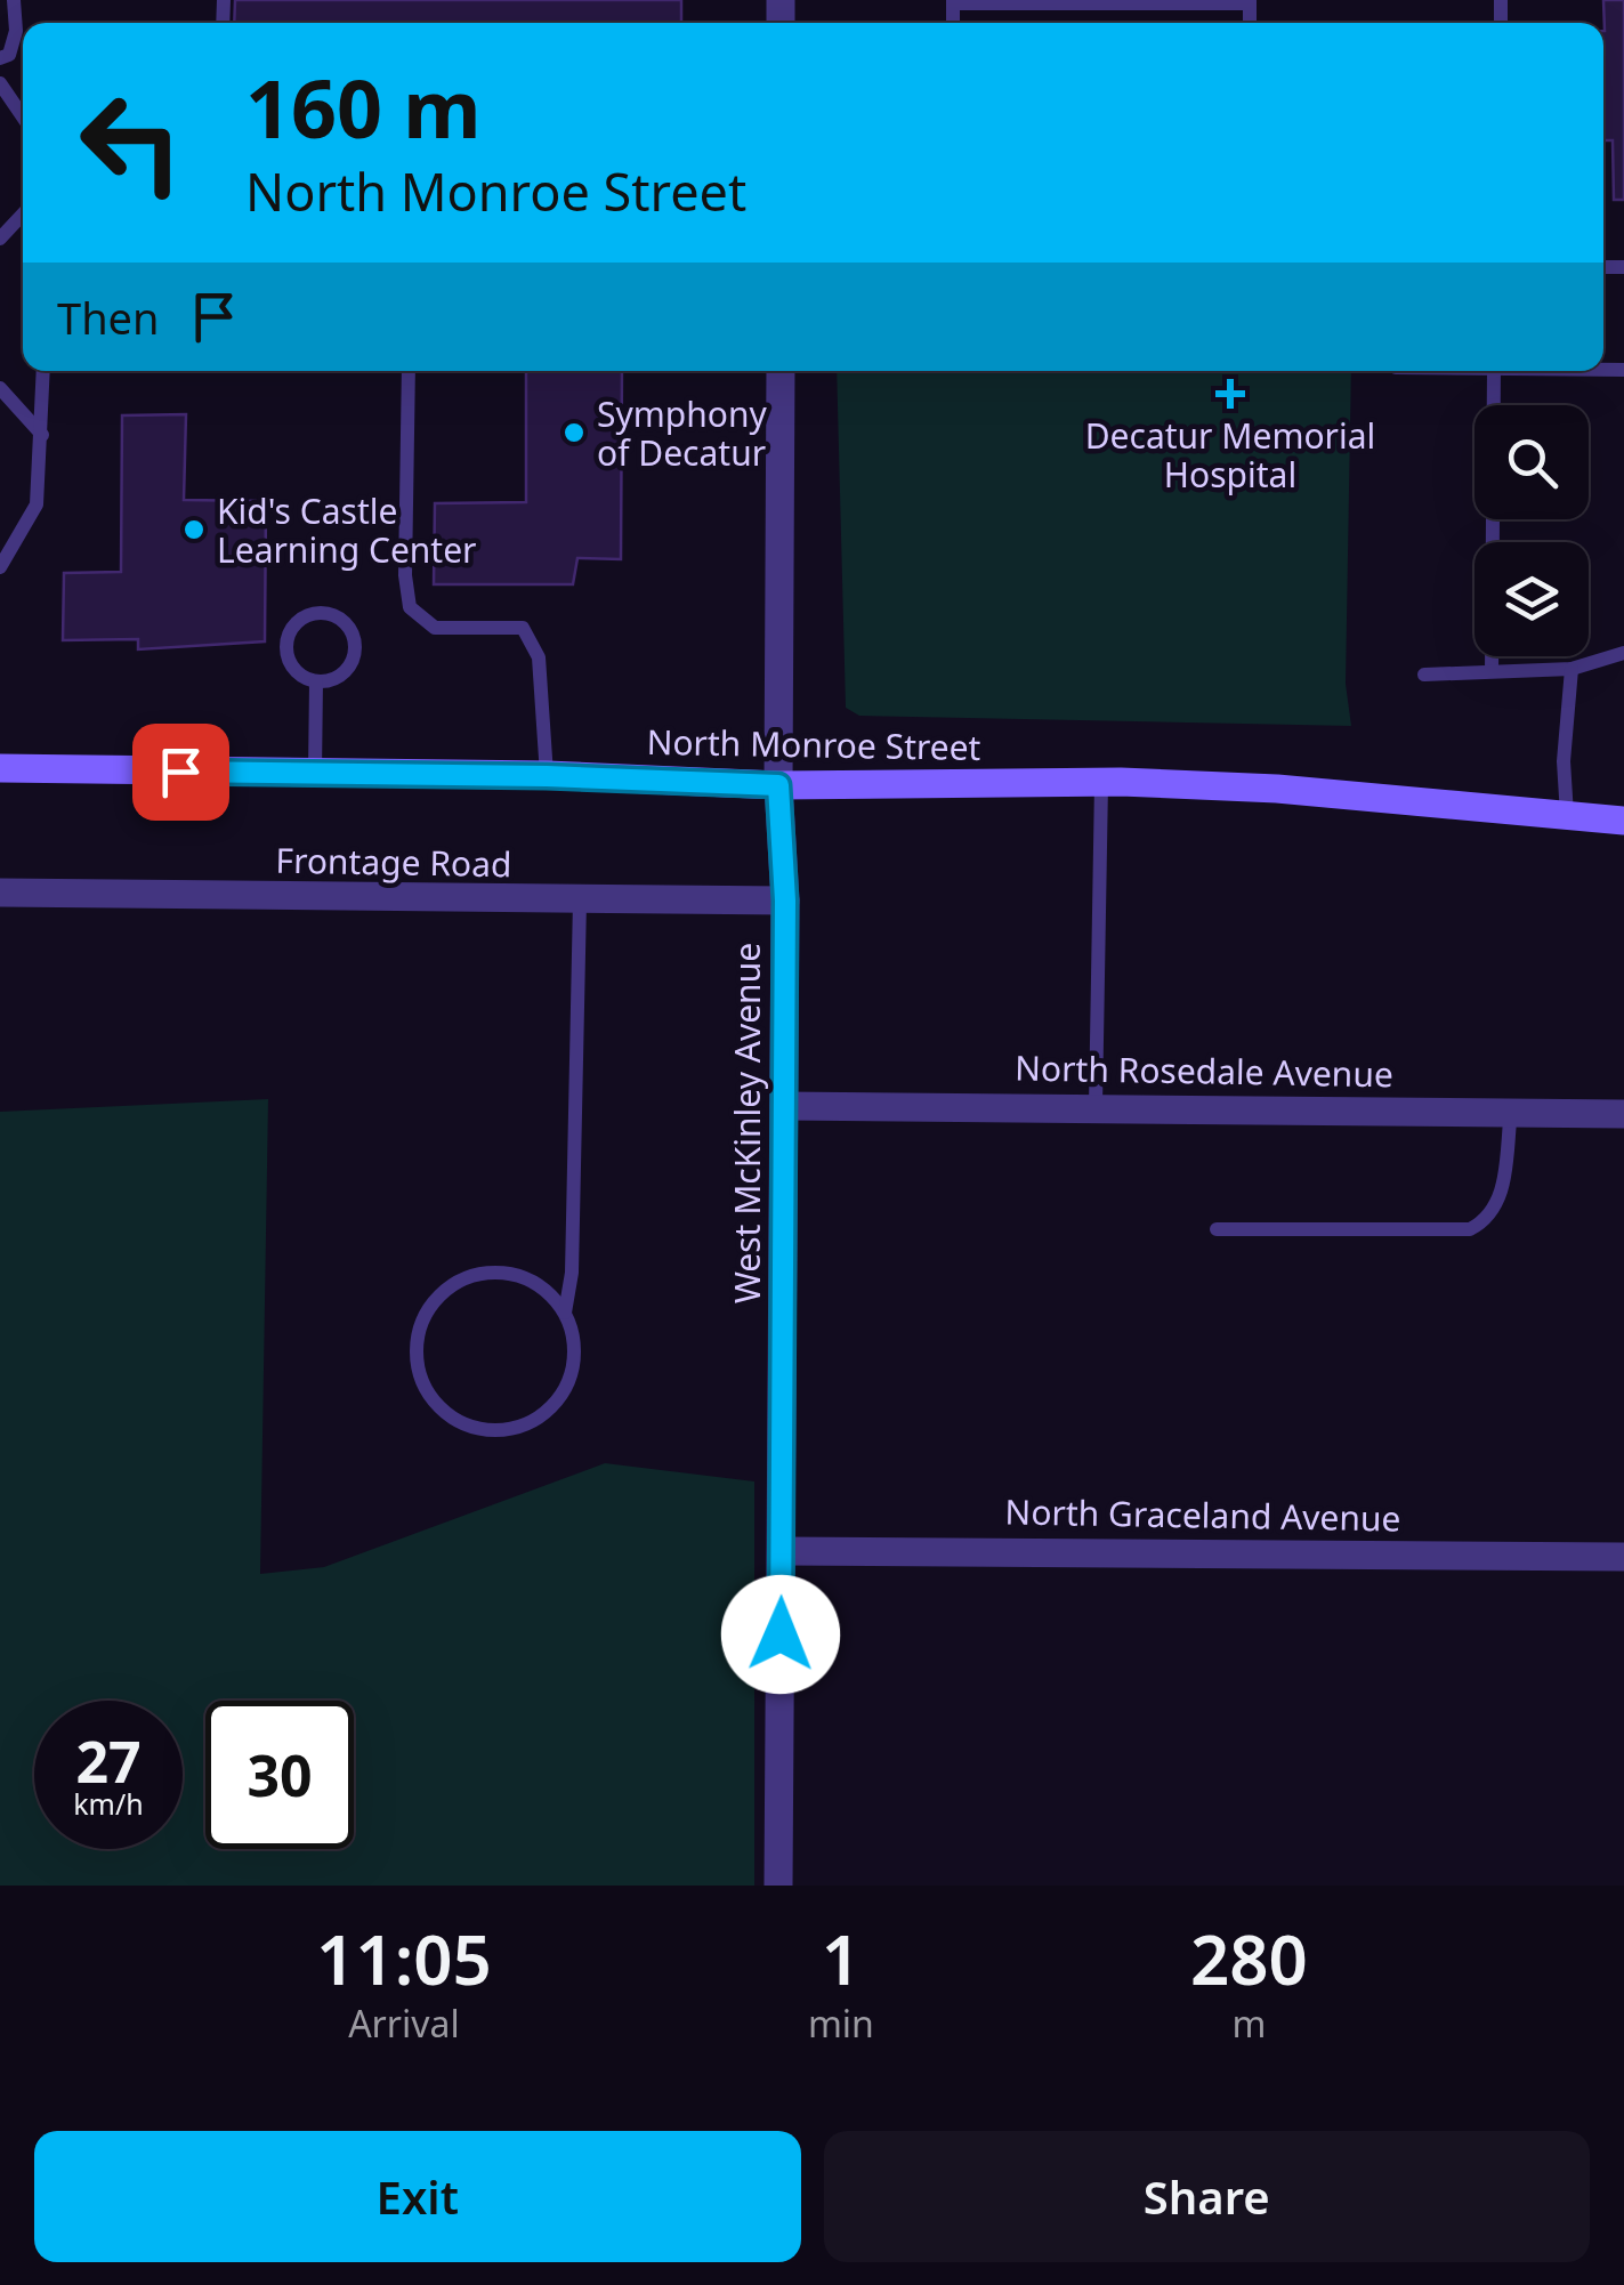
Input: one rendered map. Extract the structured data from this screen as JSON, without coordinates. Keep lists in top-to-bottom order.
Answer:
{
  "streets": {
    "street": [
      "North Monroe Street",
      "Frontage Road",
      "North Rosedale Avenue",
      "West McKinley Avenue",
      "North Graceland Avenue"
    ]
  },
  "crossings": [
    ["North Monroe Street", "West McKinley Avenue"],
    ["Frontage Road", "West McKinley Avenue"],
    ["North Rosedale Avenue", "West McKinley Avenue"],
    ["West McKinley Avenue", "North Graceland Avenue"]
  ],
  "places": {
    "health": ["Decatur Memorial Hospital"],
    "other": ["Symphony of Decatur", "Kid's Castle Learning Center"]
  },
  "page": {
    "turn": ["160 m", "North Monroe Street"],
    "then": "Then",
    "speed": "27 km/h",
    "limit": "30",
    "eta": [
      "11:05",
      "Arrival",
      "1",
      "min",
      "280",
      "m"
    ],
    "buttons": ["Exit", "Share"]
  }
}
